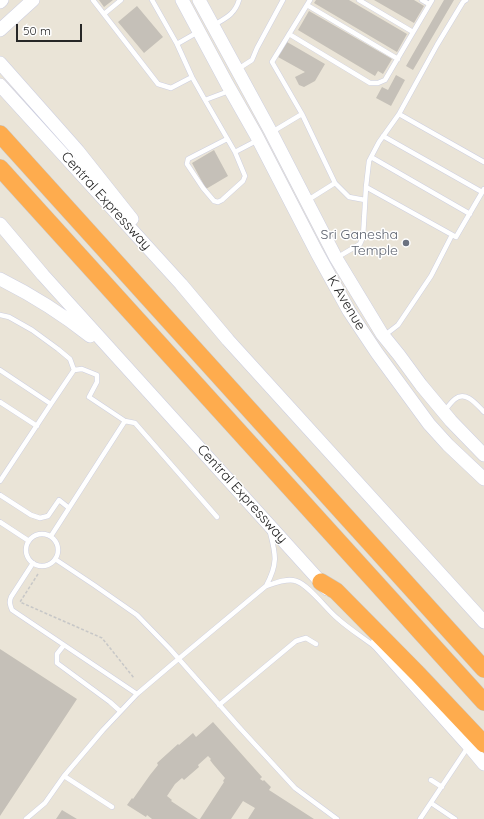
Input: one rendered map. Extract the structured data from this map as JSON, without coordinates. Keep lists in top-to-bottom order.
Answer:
{
  "streets": {
    "main road": ["Central Expressway", "K Avenue"]
  },
  "places": ["Sri Ganesha Temple"],
  "scale_bar": "50 m"
}
